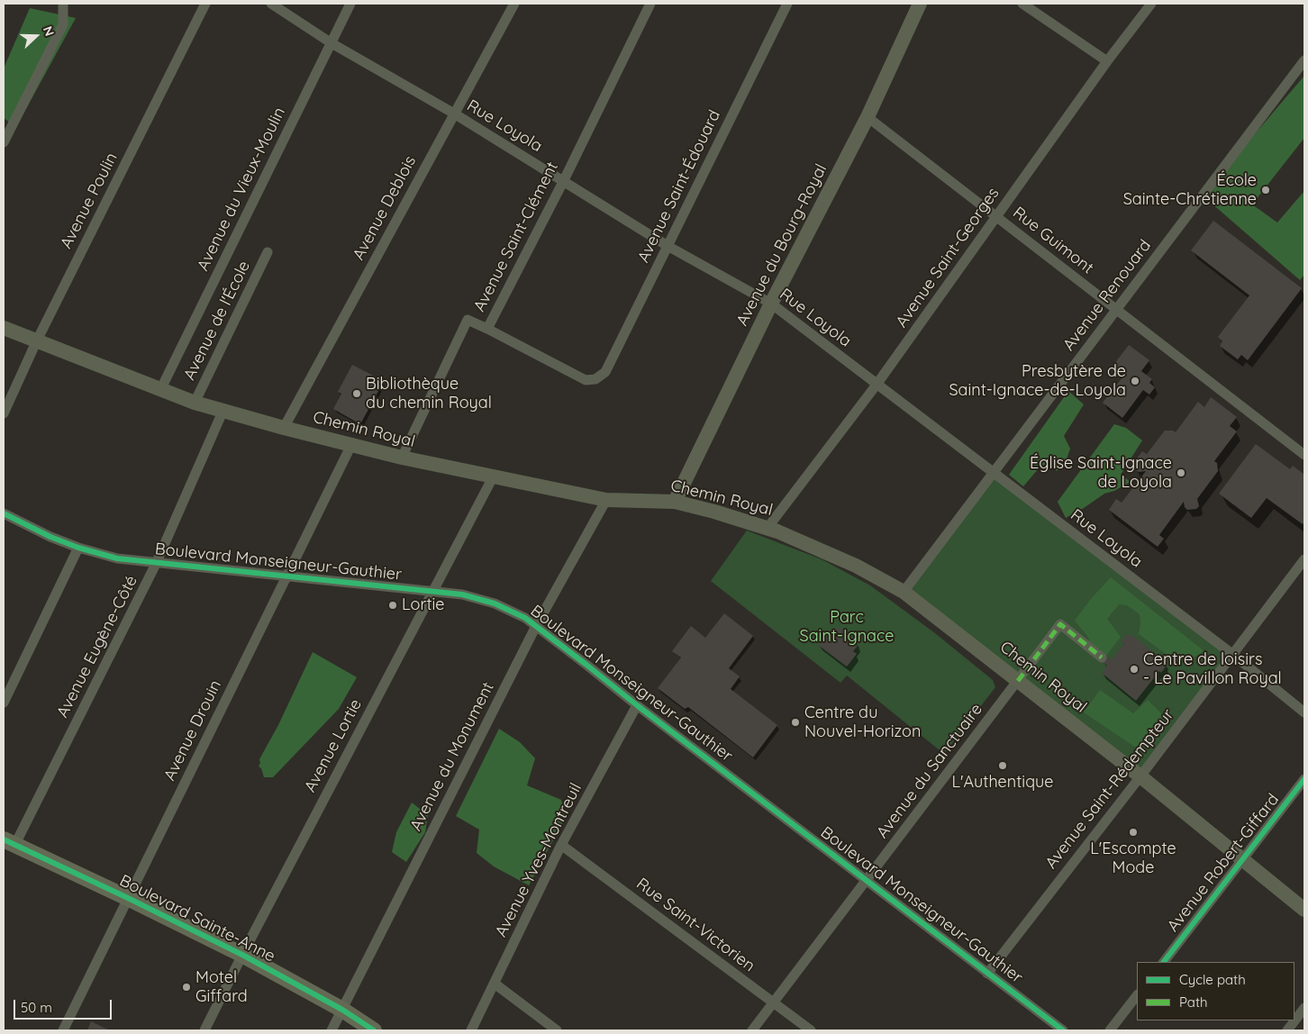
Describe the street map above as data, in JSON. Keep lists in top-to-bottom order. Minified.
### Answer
{"streets":{"main road":["Avenue du Bourg-Royal","Chemin Royal","Boulevard Sainte-Anne"],"street":["Rue Loyola","Avenue Saint-Édouard","Avenue du Vieux-Moulin","Avenue Poulin","Avenue Deblois","Avenue Saint-Clément","Rue Guimont","Avenue Saint-Georges","Avenue Renouard","Avenue de l'École","Boulevard Monseigneur-Gauthier","Avenue Eugène-Côté","Avenue Drouin","Avenue Lortie","Avenue du Monument","Avenue du Sanctuaire","Avenue Saint-Rédempteur","Avenue Yves-Montreuil","Avenue Robert-Giffard","Rue Saint-Victorien"]},"crossings":[["Rue Loyola","Avenue Saint-Édouard"],["Rue Loyola","Avenue du Vieux-Moulin"],["Rue Loyola","Avenue Deblois"],["Rue Loyola","Avenue Saint-Clément"],["Rue Loyola","Avenue du Bourg-Royal"],["Rue Loyola","Avenue Saint-Georges"],["Rue Loyola","Avenue Renouard"],["Rue Loyola","Avenue Saint-Rédempteur"],["Avenue Saint-Édouard","Avenue Saint-Clément"],["Avenue du Vieux-Moulin","Chemin Royal"],["Avenue Poulin","Chemin Royal"],["Avenue Deblois","Chemin Royal"],["Avenue Saint-Clément","Chemin Royal"],["Rue Guimont","Avenue du Bourg-Royal"],["Rue Guimont","Avenue Saint-Georges"],["Rue Guimont","Avenue Renouard"],["Avenue du Bourg-Royal","Chemin Royal"],["Avenue Saint-Georges","Chemin Royal"],["Avenue Renouard","Chemin Royal"],["Avenue de l'École","Chemin Royal"],["Chemin Royal","Avenue Eugène-Côté"],["Chemin Royal","Avenue Drouin"],["Chemin Royal","Avenue Lortie"],["Chemin Royal","Avenue du Monument"],["Chemin Royal","Avenue du Sanctuaire"],["Chemin Royal","Avenue Saint-Rédempteur"],["Chemin Royal","Avenue Robert-Giffard"],["Boulevard Monseigneur-Gauthier","Avenue Eugène-Côté"],["Boulevard Monseigneur-Gauthier","Avenue Drouin"],["Boulevard Monseigneur-Gauthier","Avenue Lortie"],["Boulevard Monseigneur-Gauthier","Avenue du Monument"],["Boulevard Monseigneur-Gauthier","Avenue du Sanctuaire"],["Boulevard Monseigneur-Gauthier","Avenue Saint-Rédempteur"],["Boulevard Monseigneur-Gauthier","Avenue Yves-Montreuil"],["Avenue Eugène-Côté","Boulevard Sainte-Anne"],["Avenue Drouin","Boulevard Sainte-Anne"],["Avenue Lortie","Boulevard Sainte-Anne"],["Avenue du Monument","Boulevard Sainte-Anne"],["Avenue du Sanctuaire","Rue Saint-Victorien"],["Avenue Yves-Montreuil","Rue Saint-Victorien"]],"parks":["Parc Saint-Ignace"],"places":["École Sainte-Chrétienne","Presbytère de Saint-Ignace-de-Loyola","Bibliothèque du chemin Royal","Église Saint-Ignace de Loyola","Lortie","Centre de loisirs - Le Pavillon Royal","Centre du Nouvel-Horizon","L'Authentique","L'Escompte Mode","Motel Giffard"],"legend":["Cycle path","Path"],"scale_bar":"50 m","north":"right"}
